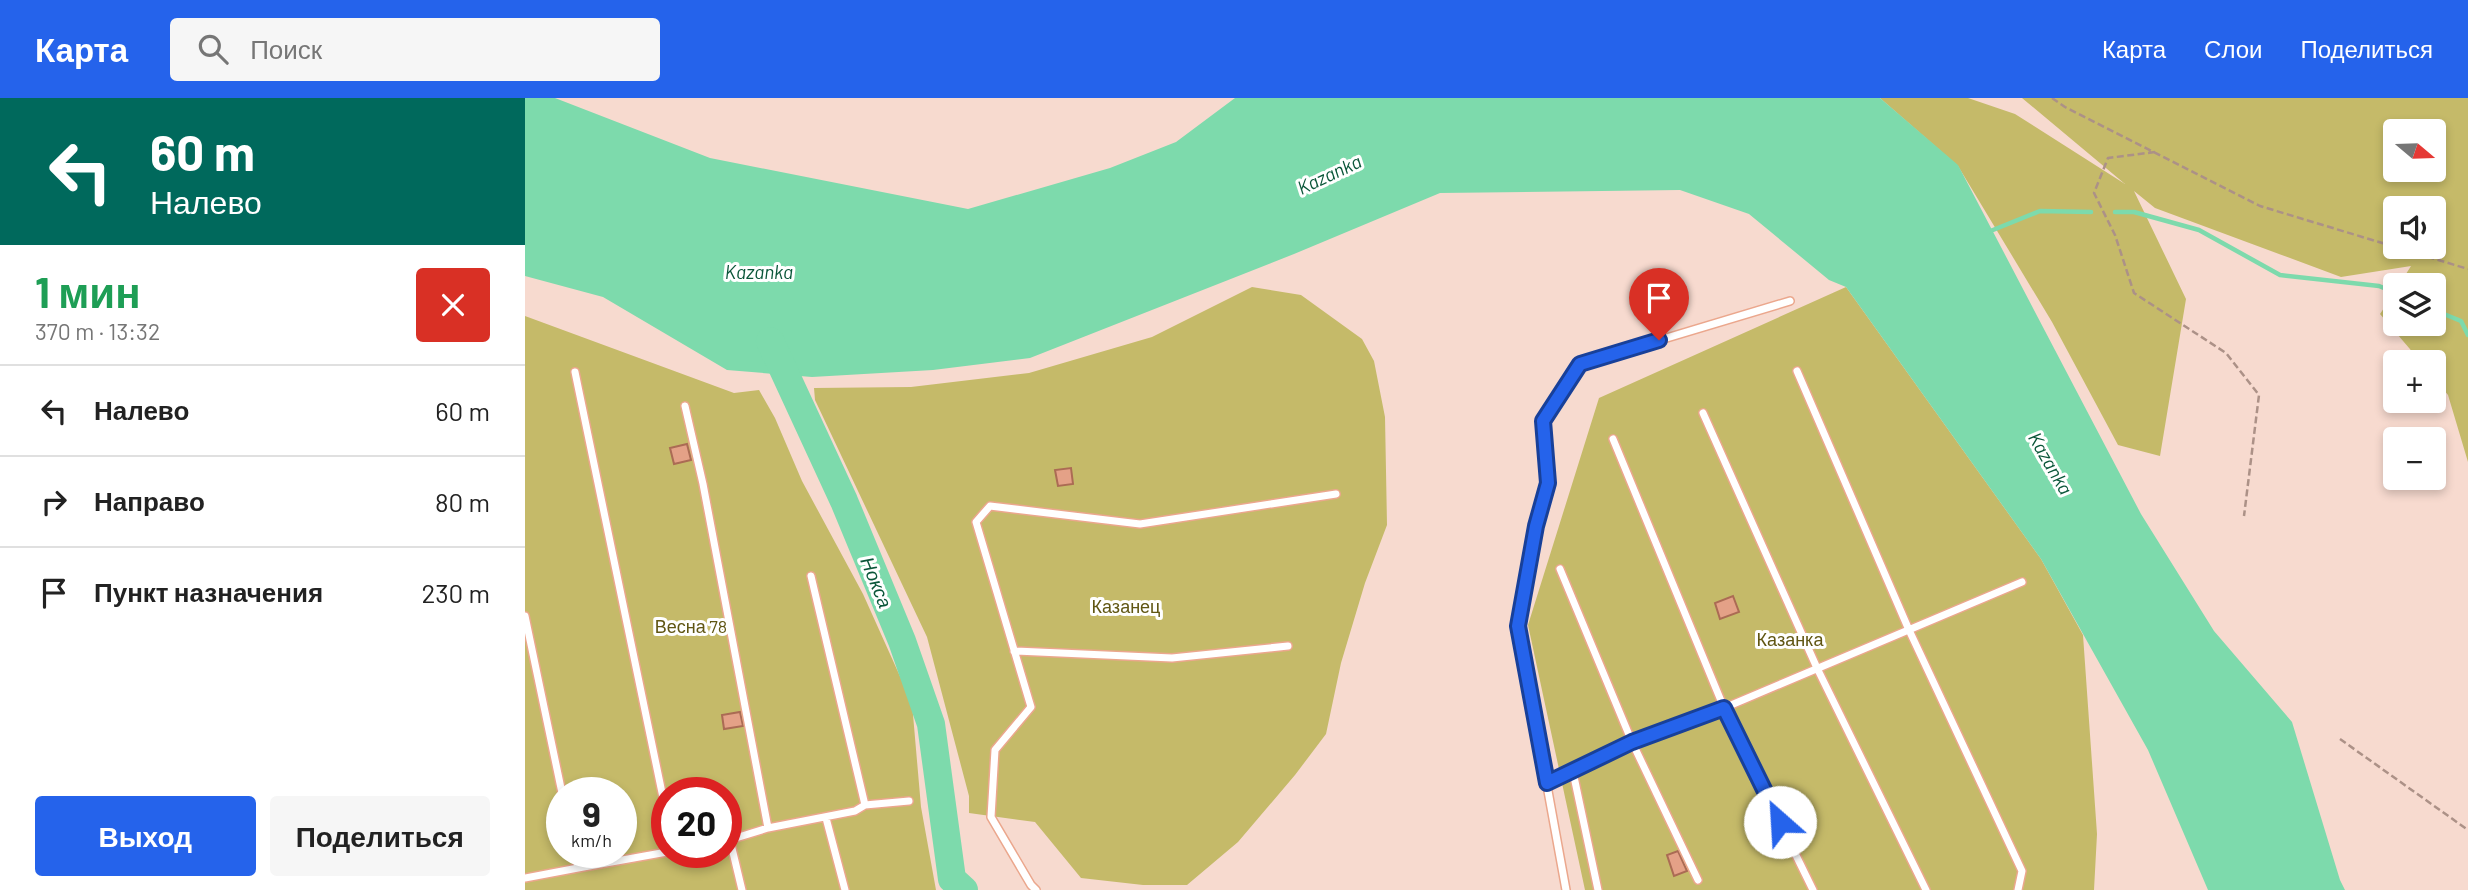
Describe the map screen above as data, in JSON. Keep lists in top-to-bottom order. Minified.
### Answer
{"water":["Kazanka","Нокса"],"parks":["Казанец","Весна 78","Казанка"],"north":"right","page":{"header":"Карта","search":"Поиск","nav":["Карта","Слои","Поделиться"],"turn":["60 m","Налево"],"map_buttons":["+","−"],"heading":["1 мин","370 m · 13:32"],"list":[{"name":"Налево","value":"60 m"},{"name":"Направо","value":"80 m"},{"name":"Пункт назначения","value":"230 m"}],"speed":"9 km/h","limit":"20","buttons":["Выход","Поделиться"]}}
